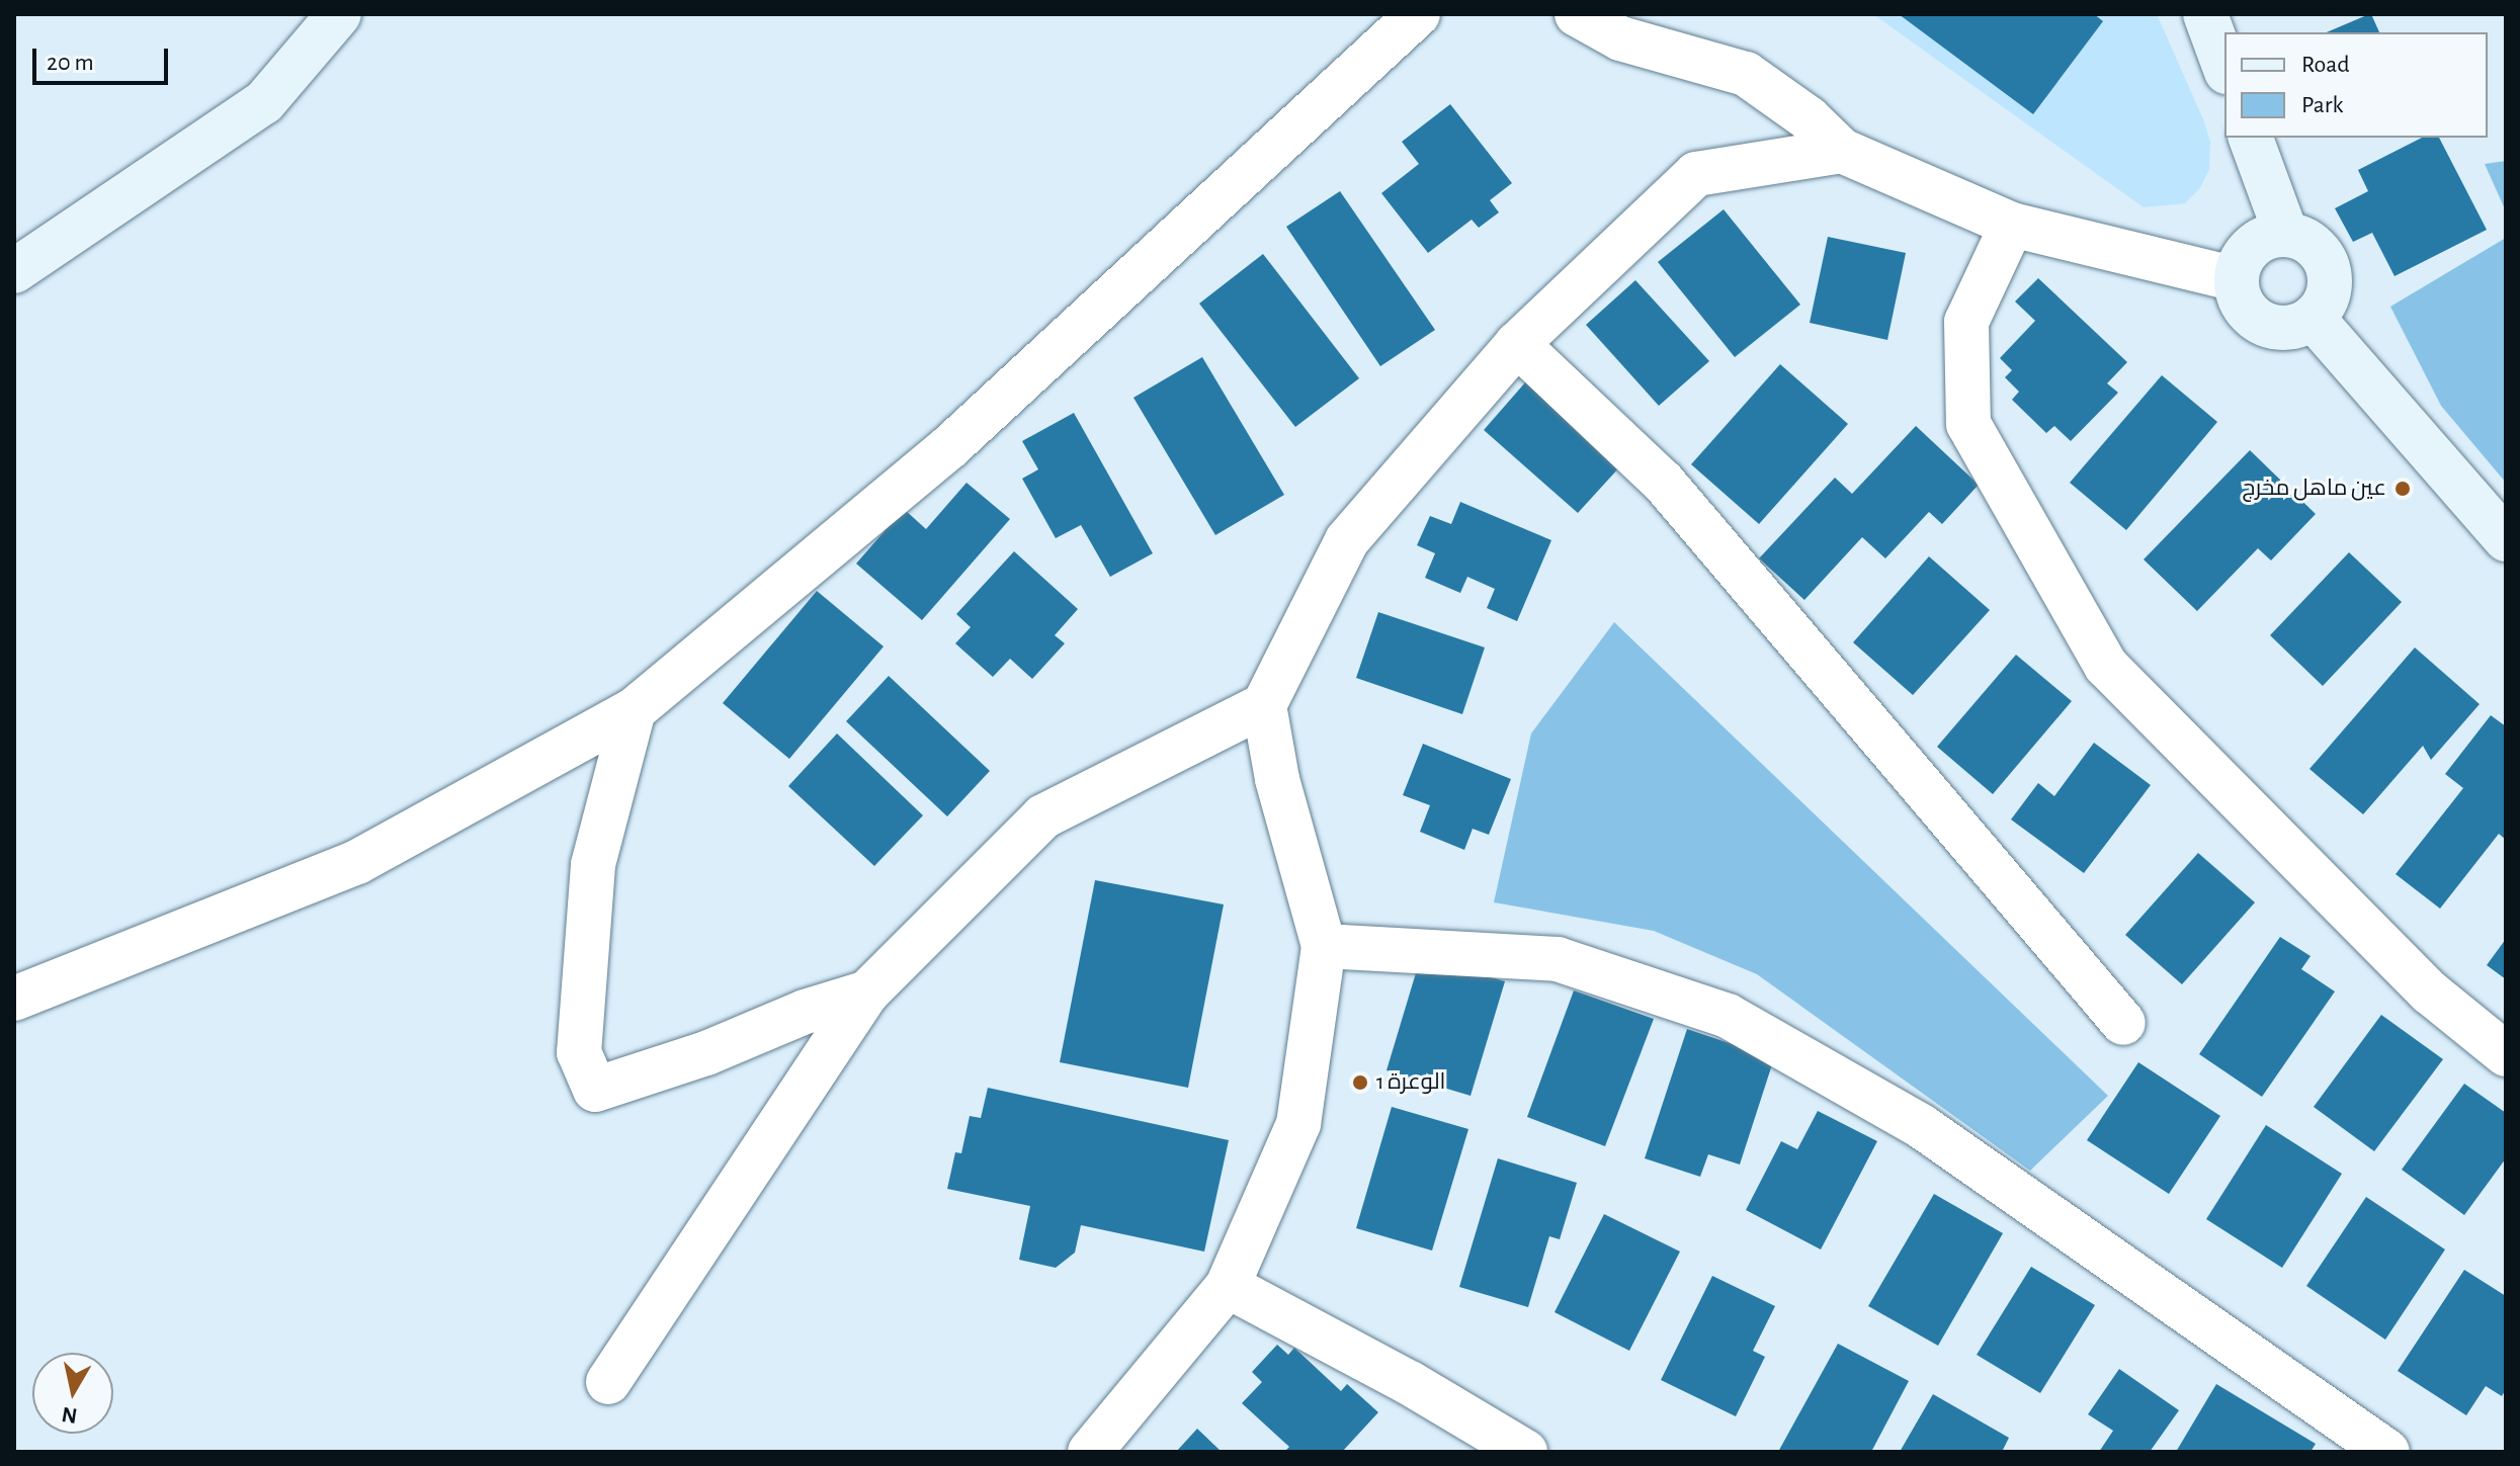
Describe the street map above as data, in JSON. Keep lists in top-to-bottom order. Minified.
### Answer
{"places":["عين ماهل مخرج","الوعرة 1"],"legend":["Road","Park"],"scale_bar":"20 m","north":"bottom"}
